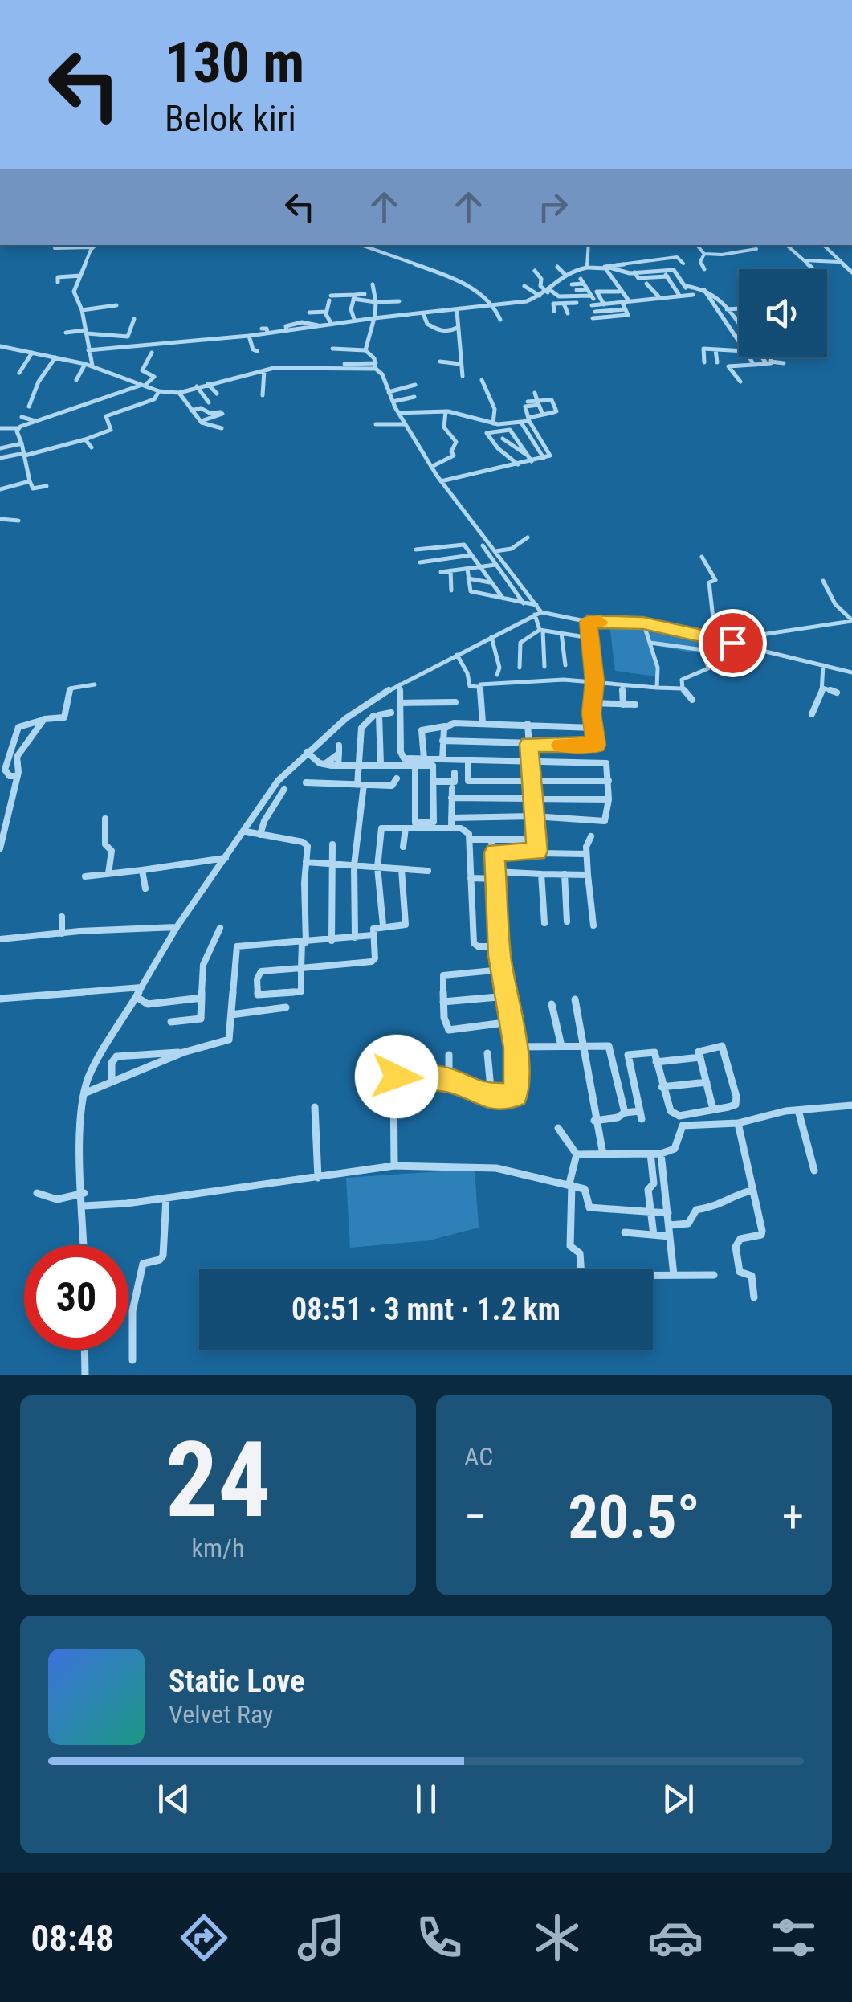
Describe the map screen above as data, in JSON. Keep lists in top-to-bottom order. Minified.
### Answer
{"page":{"turn":["130 m","Belok kiri"],"limit":"30","trip":"08:51 · 3 mnt · 1.2 km","tile":[["24","km/h"],"AC"],"heat":["−","20.5°","+"],"song":["Static Love","Velvet Ray"],"tabs":"08:48"}}
